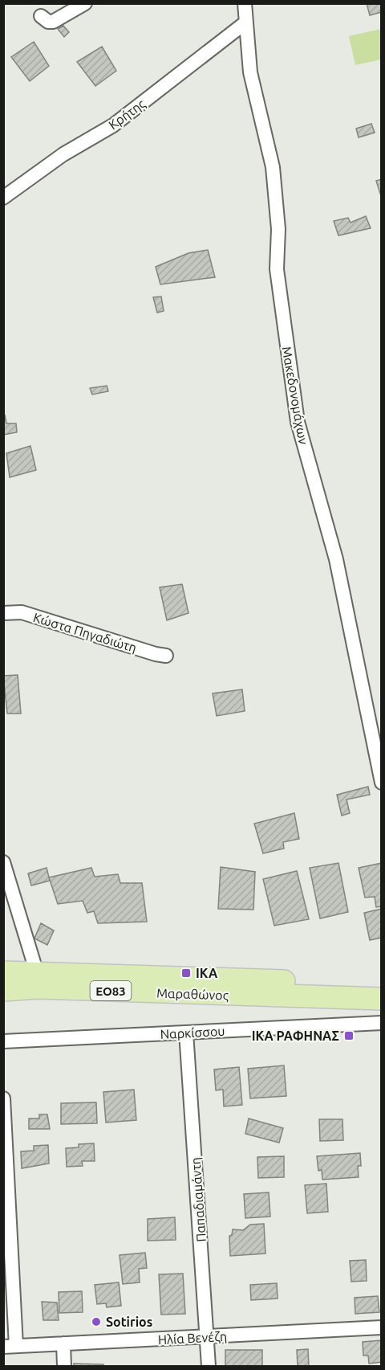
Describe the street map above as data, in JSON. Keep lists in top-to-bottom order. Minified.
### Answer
{"streets":{"main road":["ΕΟ83","Μαραθώνος"],"street":["Κρήτης","Μακεδονομάχων","Κώστα Πηγαδιώτη","Ναρκίσσου","Παπαδιαμάντη","Ηλία Βενέζη"]},"crossings":[["Κρήτης","Μακεδονομάχων"],["Ναρκίσσου","Παπαδιαμάντη"],["Παπαδιαμάντη","Ηλία Βενέζη"]],"places":{"transit":["ΙΚΑ","ΙΚΑ ΡΑΦΗΝΑΣ"],"other":["Sotirios"]}}
